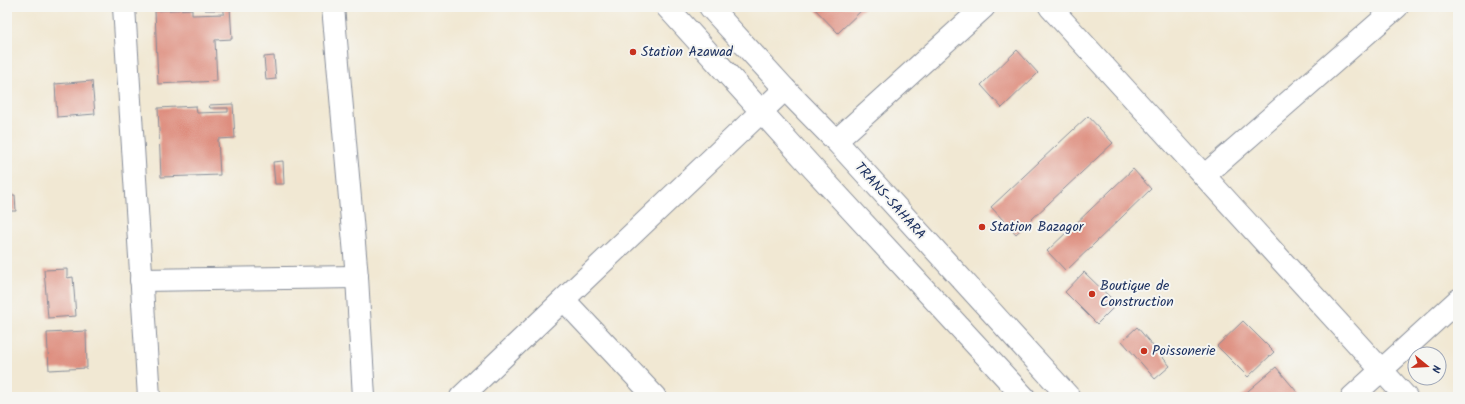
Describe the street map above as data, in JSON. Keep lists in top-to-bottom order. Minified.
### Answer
{"streets":{"street":["TRANS-SAHARA"]},"places":["Station Azawad","Station Bazagor","Boutique de Construction","Poissonerie"],"north":"right"}
